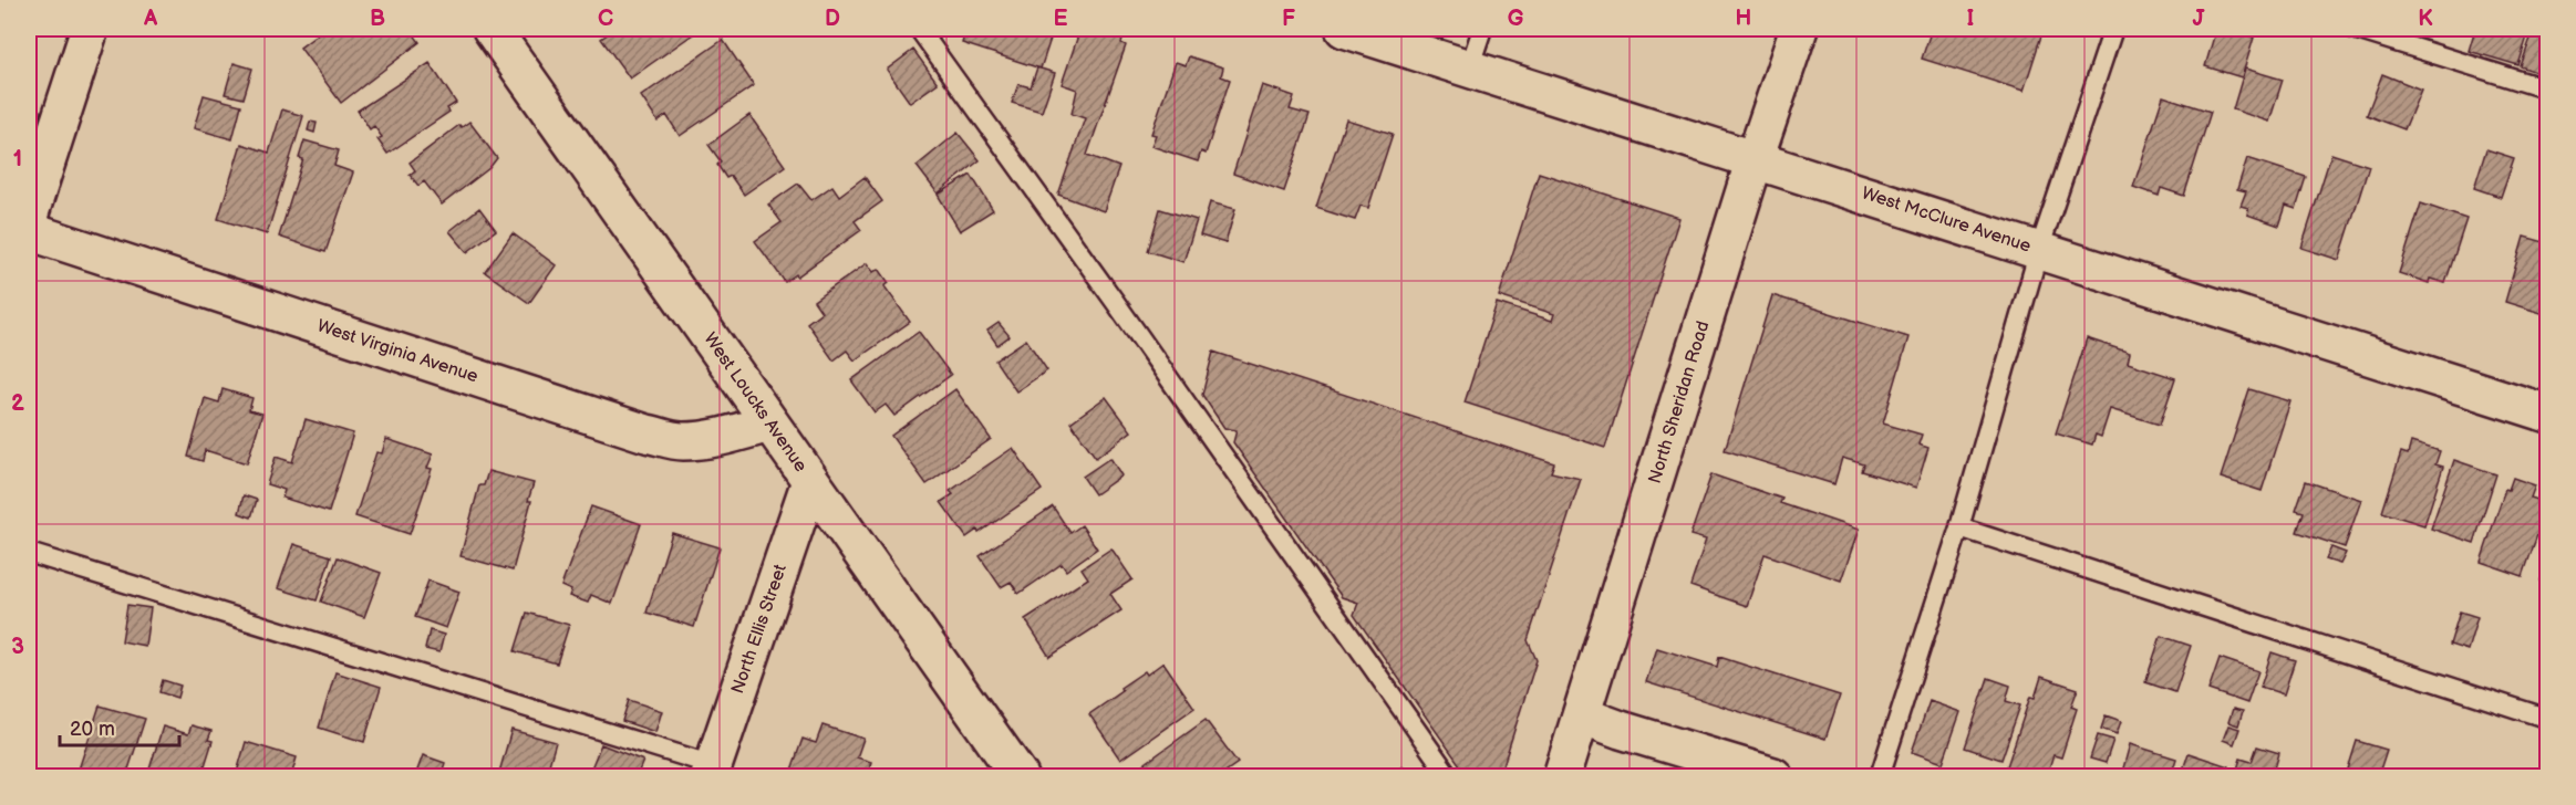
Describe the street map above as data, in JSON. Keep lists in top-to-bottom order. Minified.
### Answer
{"streets":{"street":["West McClure Avenue","West Virginia Avenue","West Loucks Avenue","North Sheridan Road","North Ellis Street"]},"crossings":[["West McClure Avenue","North Sheridan Road"],["West Virginia Avenue","West Loucks Avenue"],["West Loucks Avenue","North Ellis Street"]],"scale_bar":"20 m","grid":{"columns":["A","B","C","D","E","F","G","H","I","J","K"],"rows":["1","2","3"]}}
